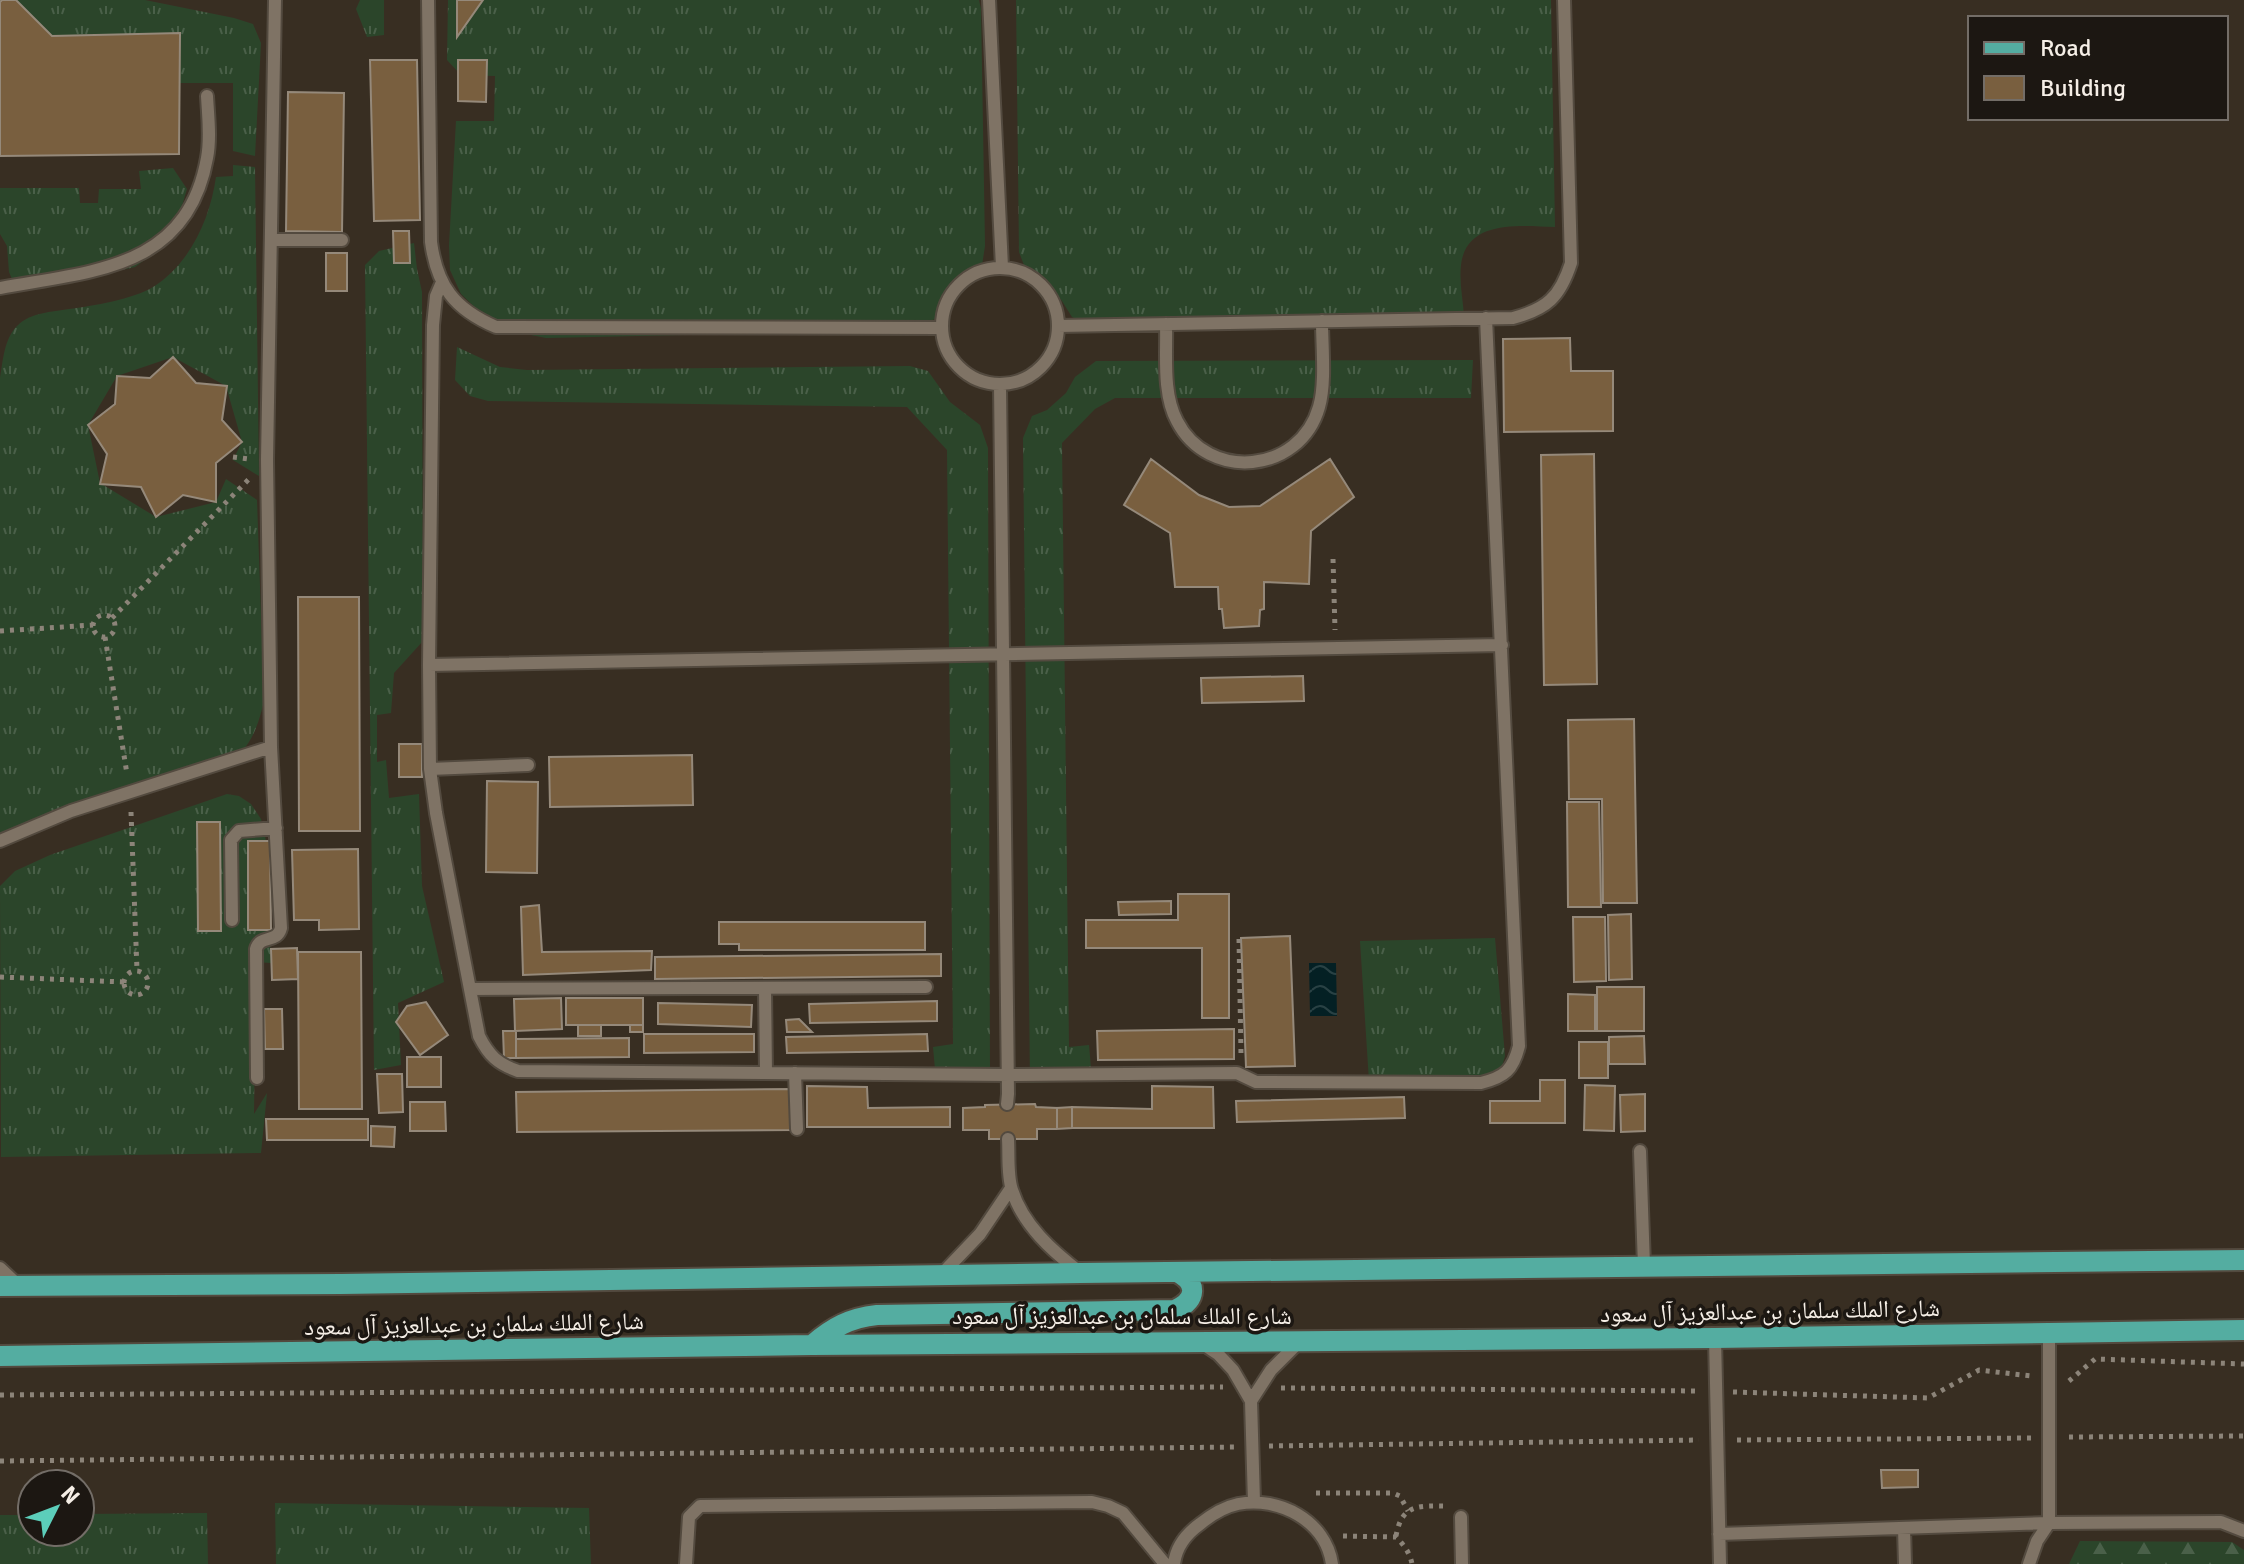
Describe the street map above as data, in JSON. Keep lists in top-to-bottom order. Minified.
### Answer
{"streets":{"main road":["شارع الملك سلمان بن عبدالعزيز آل سعود"]},"legend":["Road","Building"],"north":"top right"}
